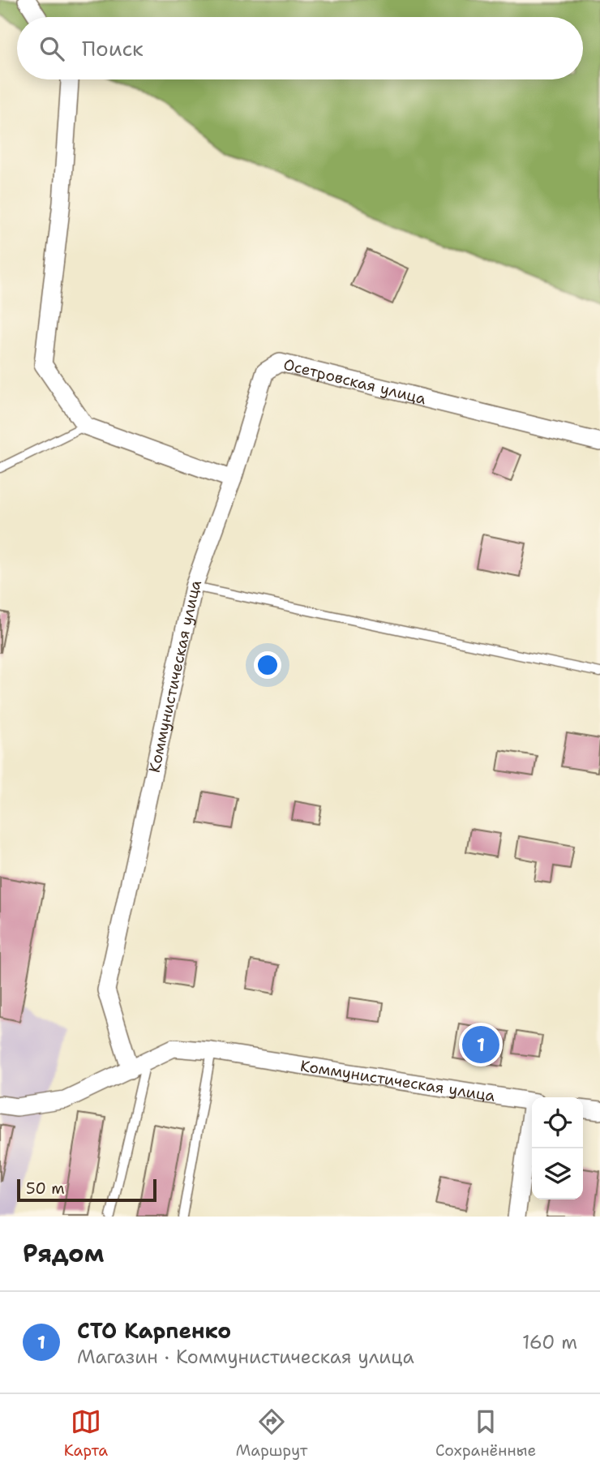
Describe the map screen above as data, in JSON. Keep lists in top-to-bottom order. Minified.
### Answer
{"streets":{"street":["Осетровская улица","Коммунистическая улица"]},"crossings":[["Осетровская улица","Коммунистическая улица"]],"scale_bar":"50 m","page":{"search":"Поиск","pins":"1","scale":"50 m","heading":"Рядом","list":[{"mark":"1","name":"СТО Карпенко","note":"Магазин · Коммунистическая улица","value":"160 m"}],"nav":["Карта","Маршрут","Сохранённые"]}}
